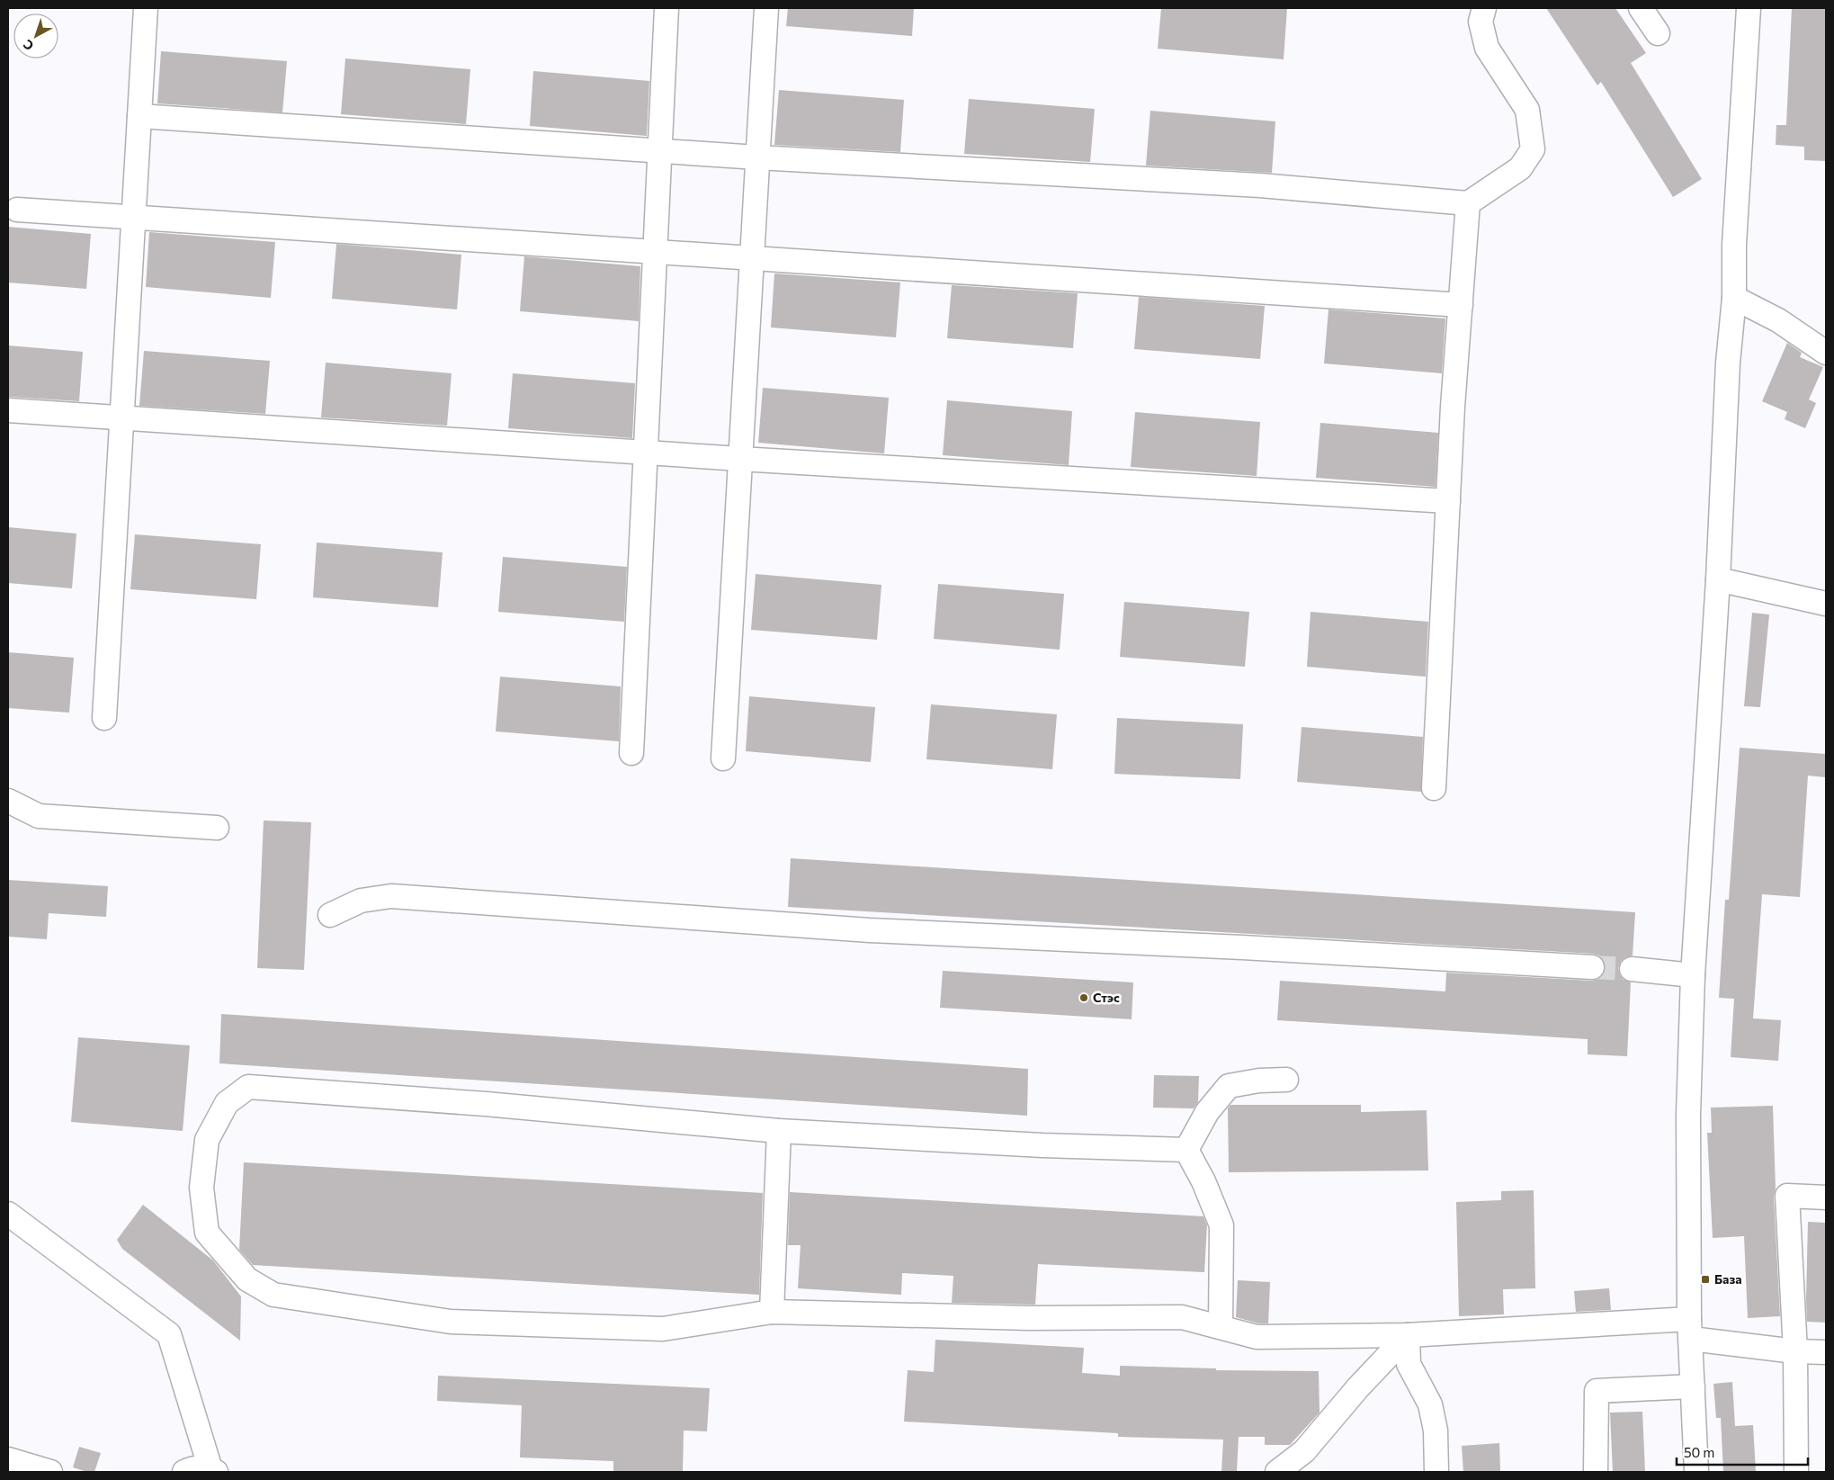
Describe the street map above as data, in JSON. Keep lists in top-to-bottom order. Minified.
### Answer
{"places":{"other":["Стэс"],"transit":["База"]},"scale_bar":"50 m","north":"bottom left"}
